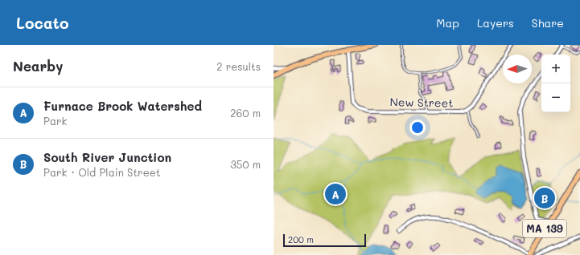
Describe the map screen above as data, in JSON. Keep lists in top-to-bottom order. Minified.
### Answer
{"streets":{"main road":["MA 139"],"street":["New Street"]},"scale_bar":"200 m","north":"left","page":{"header":"Locato","nav":["Map","Layers","Share"],"heading":["Nearby","2 results"],"map_buttons":["+","−"],"list":[{"mark":"A","name":"Furnace Brook Watershed","note":"Park","value":"260 m"},{"mark":"B","name":"South River Junction","note":"Park · Old Plain Street","value":"350 m"}],"pins":["A","B"],"scale":"200 m"}}
